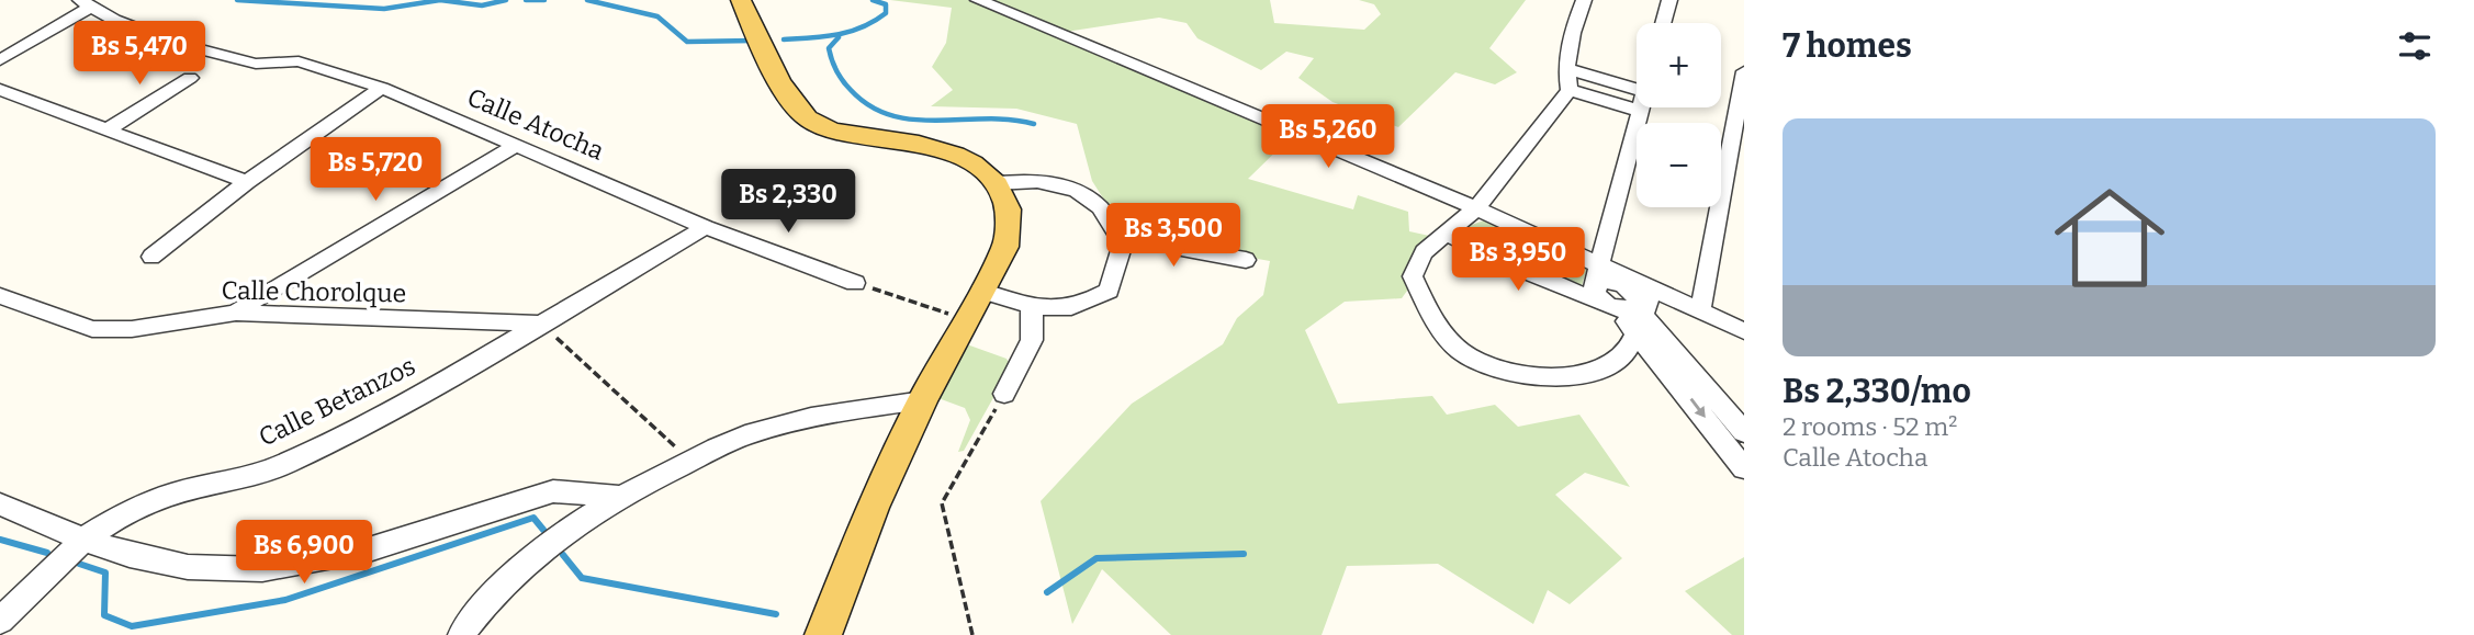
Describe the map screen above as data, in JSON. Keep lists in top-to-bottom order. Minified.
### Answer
{"streets":{"street":["Calle Atocha","Calle Chorolque","Calle Betanzos"]},"crossings":[["Calle Atocha","Calle Betanzos"],["Calle Chorolque","Calle Betanzos"]],"page":{"heading":"7 homes","price":["Bs 5,470","Bs 5,260","Bs 5,720","Bs 2,330","Bs 3,500","Bs 3,950","Bs 6,900"],"map_buttons":["+","−"],"list":[{"name":"Bs 2,330/mo","note":"2 rooms · 52 m² · Calle Atocha"}]}}
